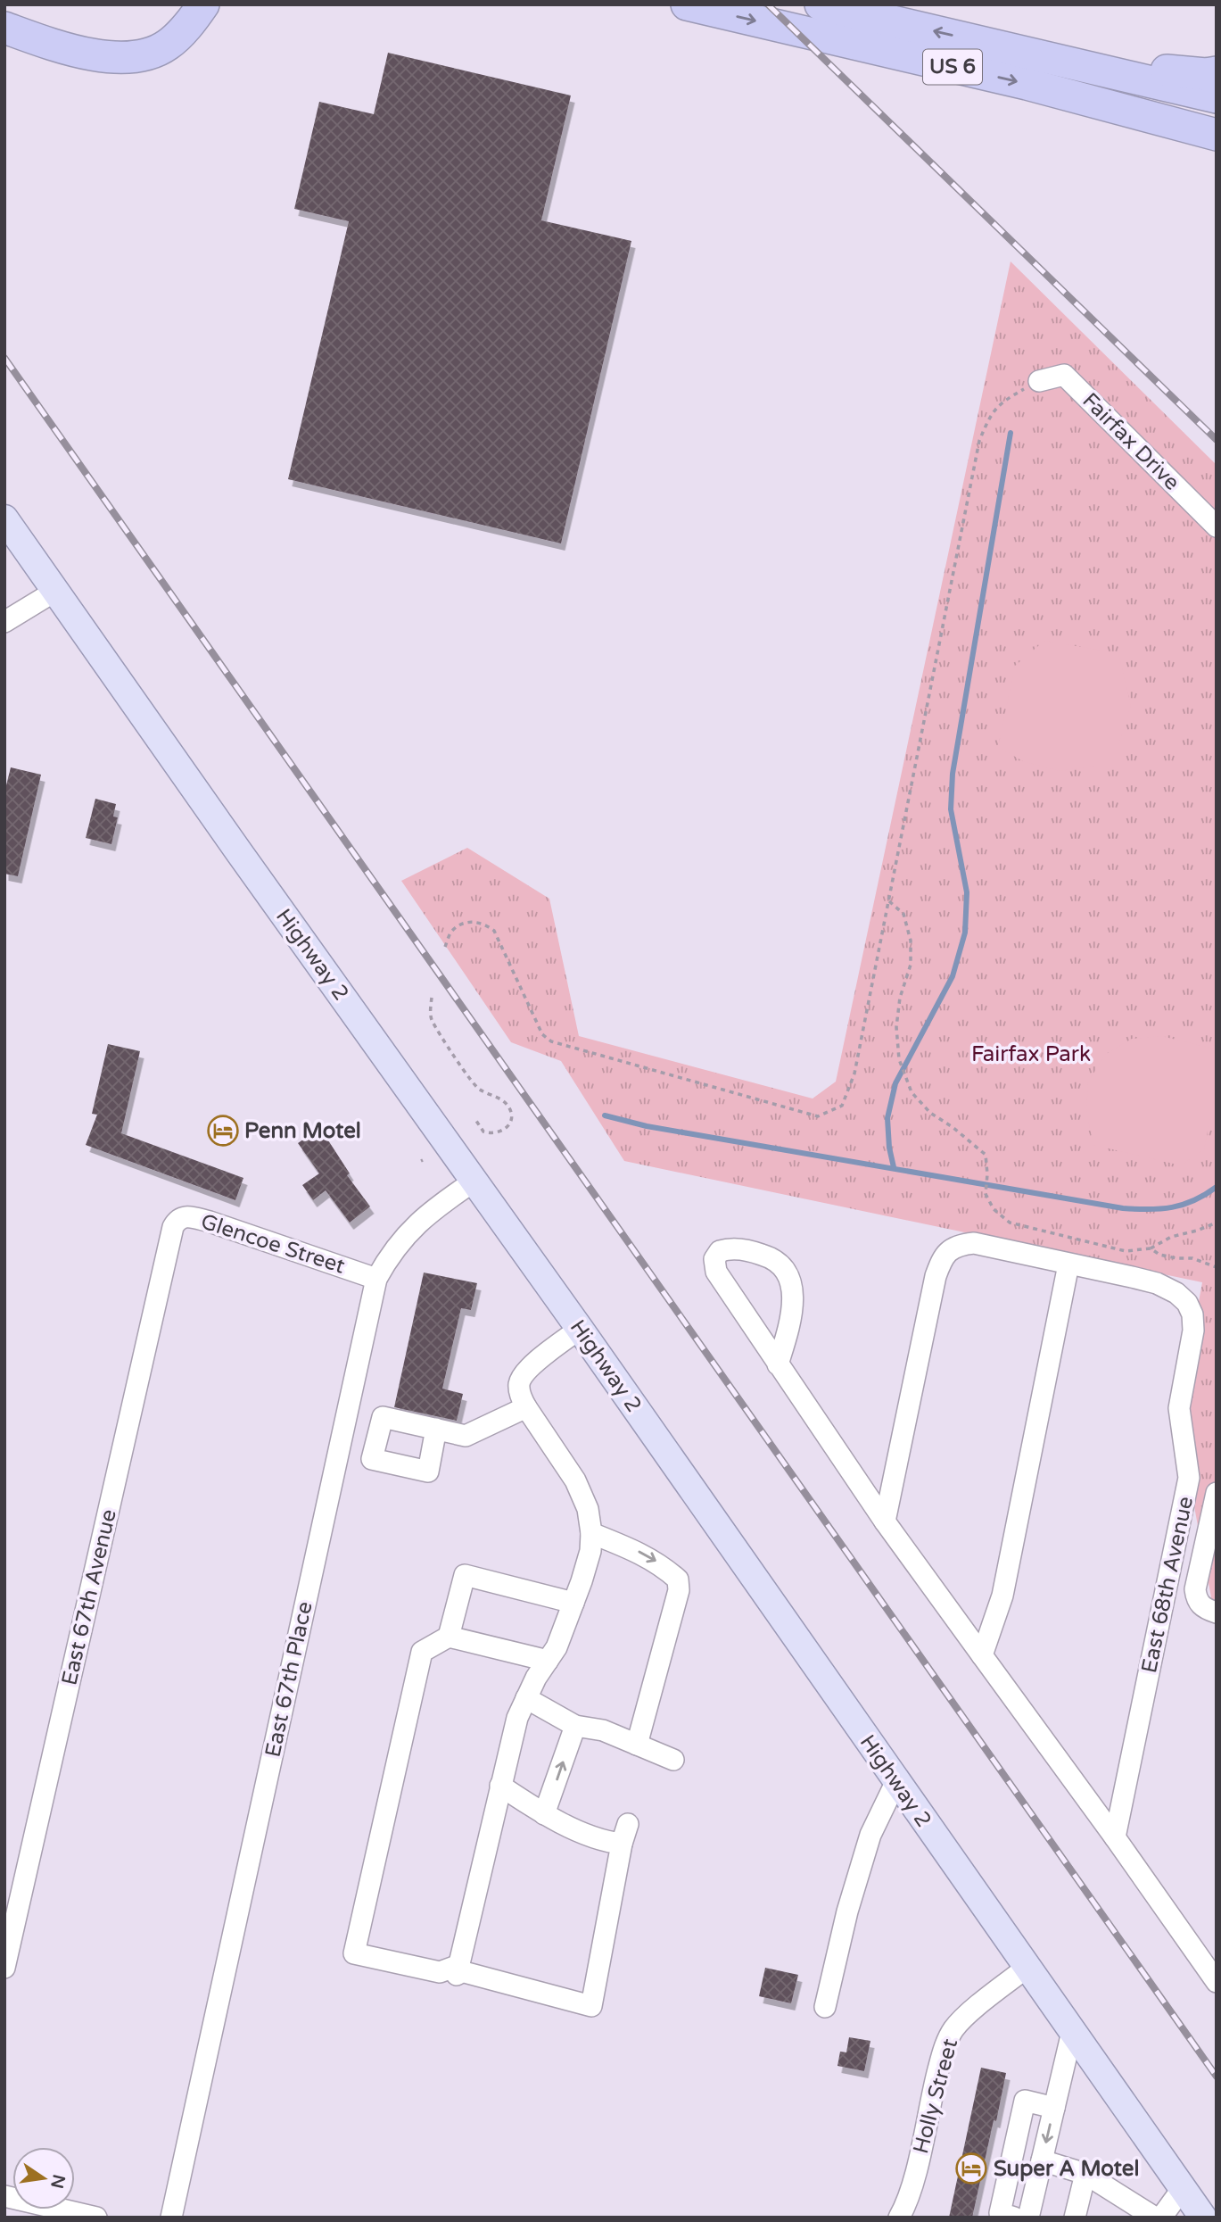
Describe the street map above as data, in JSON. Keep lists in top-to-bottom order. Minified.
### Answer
{"streets":{"highway":["US 6"],"main road":["Highway 2"],"street":["Fairfax Drive","Glencoe Street","East 68th Avenue","East 67th Avenue","East 67th Place","Holly Street"]},"crossings":[["Highway 2","East 67th Place"],["Highway 2","Holly Street"],["Glencoe Street","East 67th Avenue"],["Glencoe Street","East 67th Place"]],"parks":["Fairfax Park"],"places":{"hotel":["Penn Motel","Super A Motel"]},"north":"right"}
